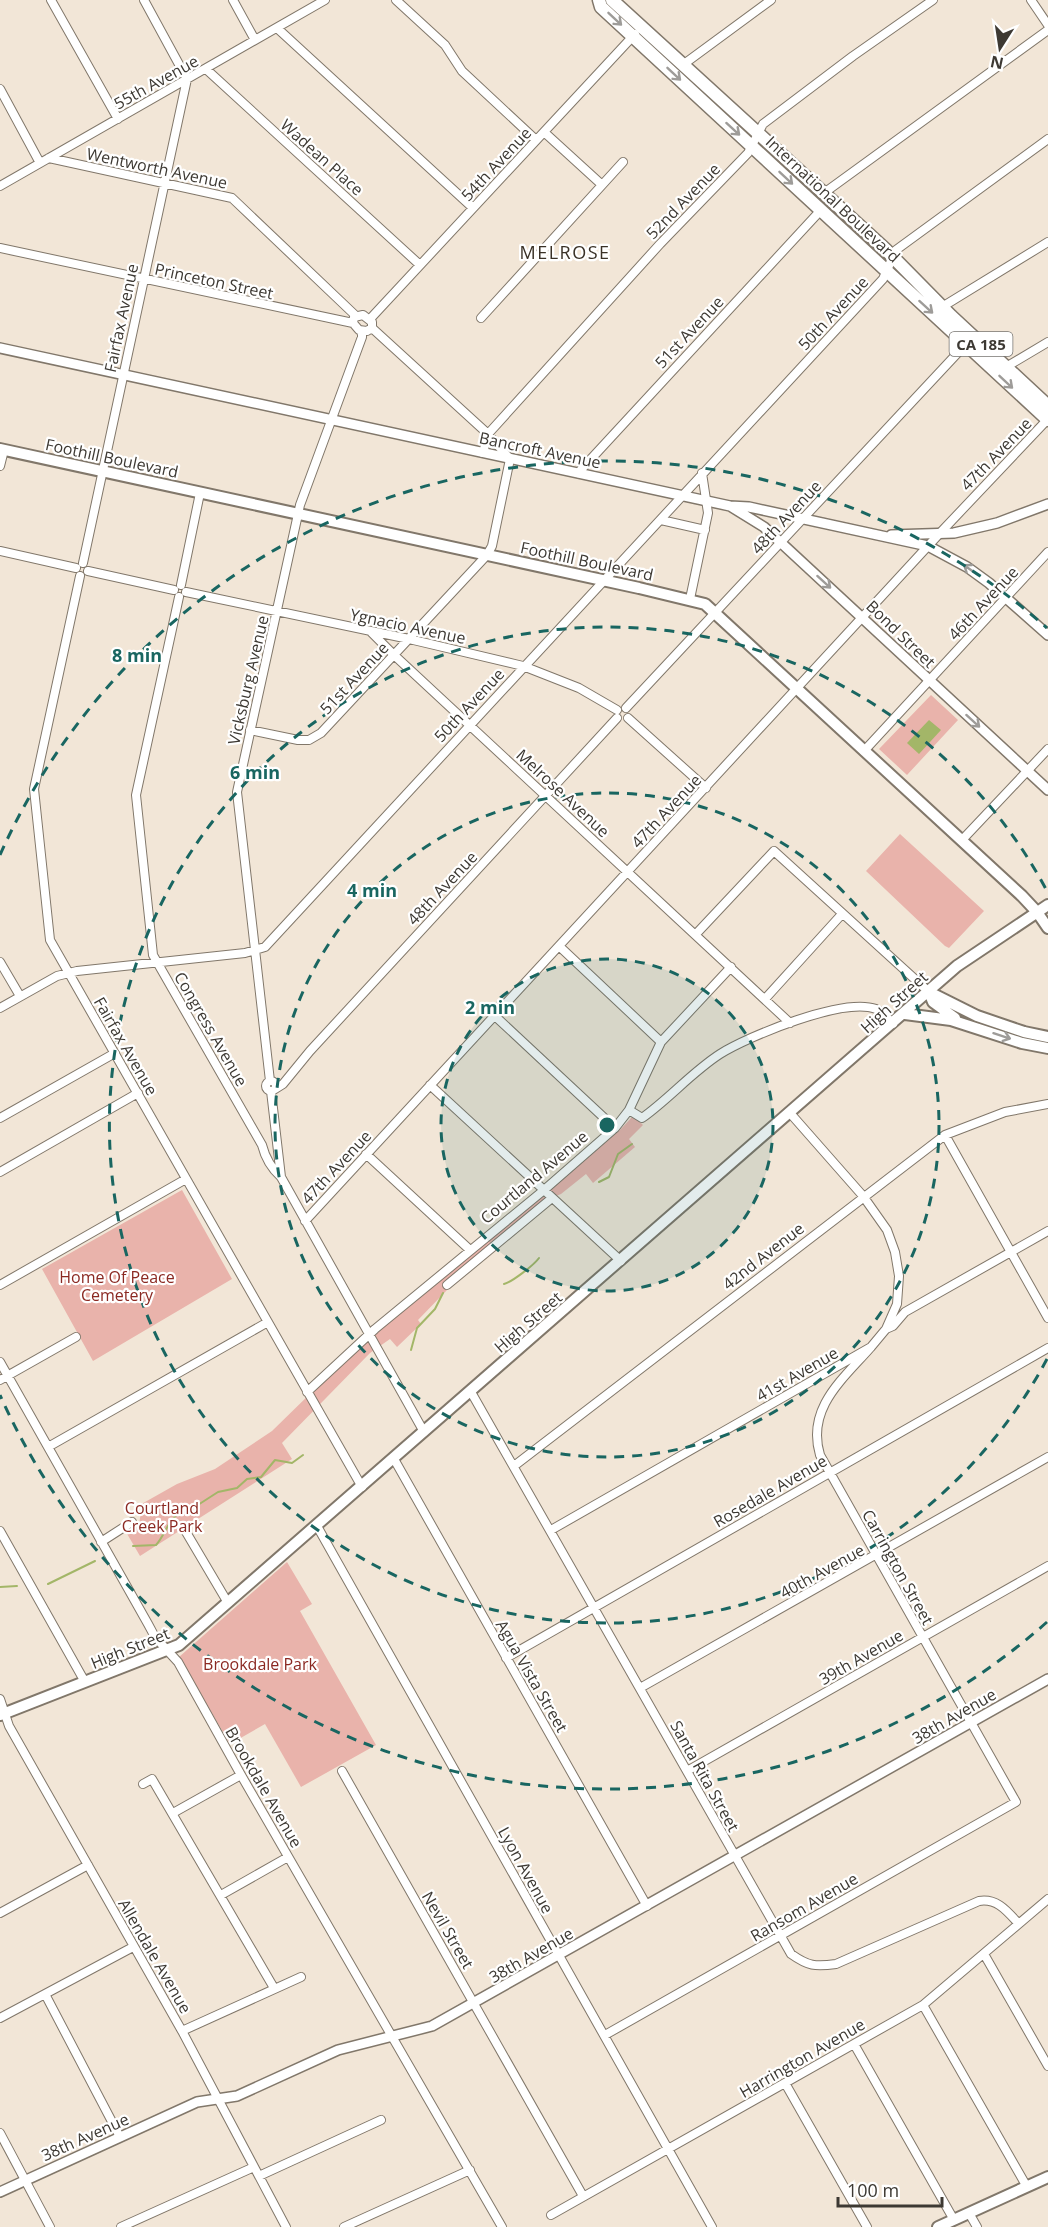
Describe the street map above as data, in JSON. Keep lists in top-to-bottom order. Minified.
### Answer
{"streets":{"main road":["International Boulevard","CA 185","Foothill Boulevard","High Street"],"street":["55th Avenue","Wadean Place","54th Avenue","Wentworth Avenue","52nd Avenue","Princeton Street","50th Avenue","Fairfax Avenue","51st Avenue","Bancroft Avenue","47th Avenue","48th Avenue","46th Avenue","Ygnacio Avenue","Bond Street","Vicksburg Avenue","Melrose Avenue","Congress Avenue","Courtland Avenue","42nd Avenue","41st Avenue","Rosedale Avenue","Carrington Street","40th Avenue","39th Avenue","Agua Vista Street","38th Avenue","Santa Rita Street","Brookdale Avenue","Lyon Avenue","Ransom Avenue","Nevil Street","Allendale Avenue","Harrington Avenue"]},"crossings":[["55th Avenue","Wadean Place"],["55th Avenue","Wentworth Avenue"],["55th Avenue","Fairfax Avenue"],["Wadean Place","54th Avenue"],["54th Avenue","International Boulevard"],["54th Avenue","Princeton Street"],["Wentworth Avenue","Princeton Street"],["Wentworth Avenue","Fairfax Avenue"],["Wentworth Avenue","Vicksburg Avenue"],["International Boulevard","52nd Avenue"],["International Boulevard","50th Avenue"],["International Boulevard","51st Avenue"],["International Boulevard","47th Avenue"],["International Boulevard","48th Avenue"],["52nd Avenue","Bancroft Avenue"],["Princeton Street","Fairfax Avenue"],["50th Avenue","Bancroft Avenue"],["50th Avenue","Foothill Boulevard"],["50th Avenue","Ygnacio Avenue"],["50th Avenue","Vicksburg Avenue"],["50th Avenue","Melrose Avenue"],["Fairfax Avenue","Bancroft Avenue"],["Fairfax Avenue","Foothill Boulevard"],["Fairfax Avenue","Ygnacio Avenue"],["Fairfax Avenue","High Street"],["Fairfax Avenue","Courtland Avenue"],["51st Avenue","Bancroft Avenue"],["51st Avenue","Foothill Boulevard"],["51st Avenue","Ygnacio Avenue"],["51st Avenue","Vicksburg Avenue"],["51st Avenue","Melrose Avenue"],["Bancroft Avenue","47th Avenue"],["Bancroft Avenue","48th Avenue"],["Bancroft Avenue","46th Avenue"],["Bancroft Avenue","Bond Street"],["Bancroft Avenue","Vicksburg Avenue"],["47th Avenue","Foothill Boulevard"],["47th Avenue","Bond Street"],["47th Avenue","Melrose Avenue"],["47th Avenue","Congress Avenue"],["Foothill Boulevard","48th Avenue"],["Foothill Boulevard","46th Avenue"],["Foothill Boulevard","Vicksburg Avenue"],["Foothill Boulevard","High Street"],["Foothill Boulevard","Congress Avenue"],["48th Avenue","Ygnacio Avenue"],["48th Avenue","Bond Street"],["48th Avenue","Vicksburg Avenue"],["48th Avenue","Melrose Avenue"],["46th Avenue","Bond Street"],["Ygnacio Avenue","Vicksburg Avenue"],["Ygnacio Avenue","Melrose Avenue"],["Ygnacio Avenue","Congress Avenue"],["Vicksburg Avenue","Congress Avenue"],["Melrose Avenue","Courtland Avenue"],["High Street","Congress Avenue"],["High Street","Agua Vista Street"],["High Street","Santa Rita Street"],["High Street","Brookdale Avenue"],["High Street","Lyon Avenue"],["High Street","Allendale Avenue"],["Congress Avenue","Courtland Avenue"],["42nd Avenue","Santa Rita Street"],["41st Avenue","Carrington Street"],["41st Avenue","Santa Rita Street"],["Rosedale Avenue","Carrington Street"],["Rosedale Avenue","Agua Vista Street"],["Rosedale Avenue","Santa Rita Street"],["Carrington Street","40th Avenue"],["Carrington Street","39th Avenue"],["Carrington Street","38th Avenue"],["Carrington Street","Ransom Avenue"],["40th Avenue","Santa Rita Street"],["39th Avenue","Santa Rita Street"],["Agua Vista Street","38th Avenue"],["38th Avenue","Santa Rita Street"],["38th Avenue","Brookdale Avenue"],["38th Avenue","Lyon Avenue"],["38th Avenue","Nevil Street"],["38th Avenue","Allendale Avenue"],["Santa Rita Street","Ransom Avenue"],["Santa Rita Street","Harrington Avenue"],["Lyon Avenue","Ransom Avenue"],["Lyon Avenue","Harrington Avenue"],["Nevil Street","Harrington Avenue"]],"one_way":["Bond Street"],"districts":["MELROSE"],"parks":["Home Of Peace Cemetery","Courtland Creek Park","Brookdale Park"],"scale_bar":"100 m","north":"bottom","rings":["8 min","6 min","4 min","2 min"]}
